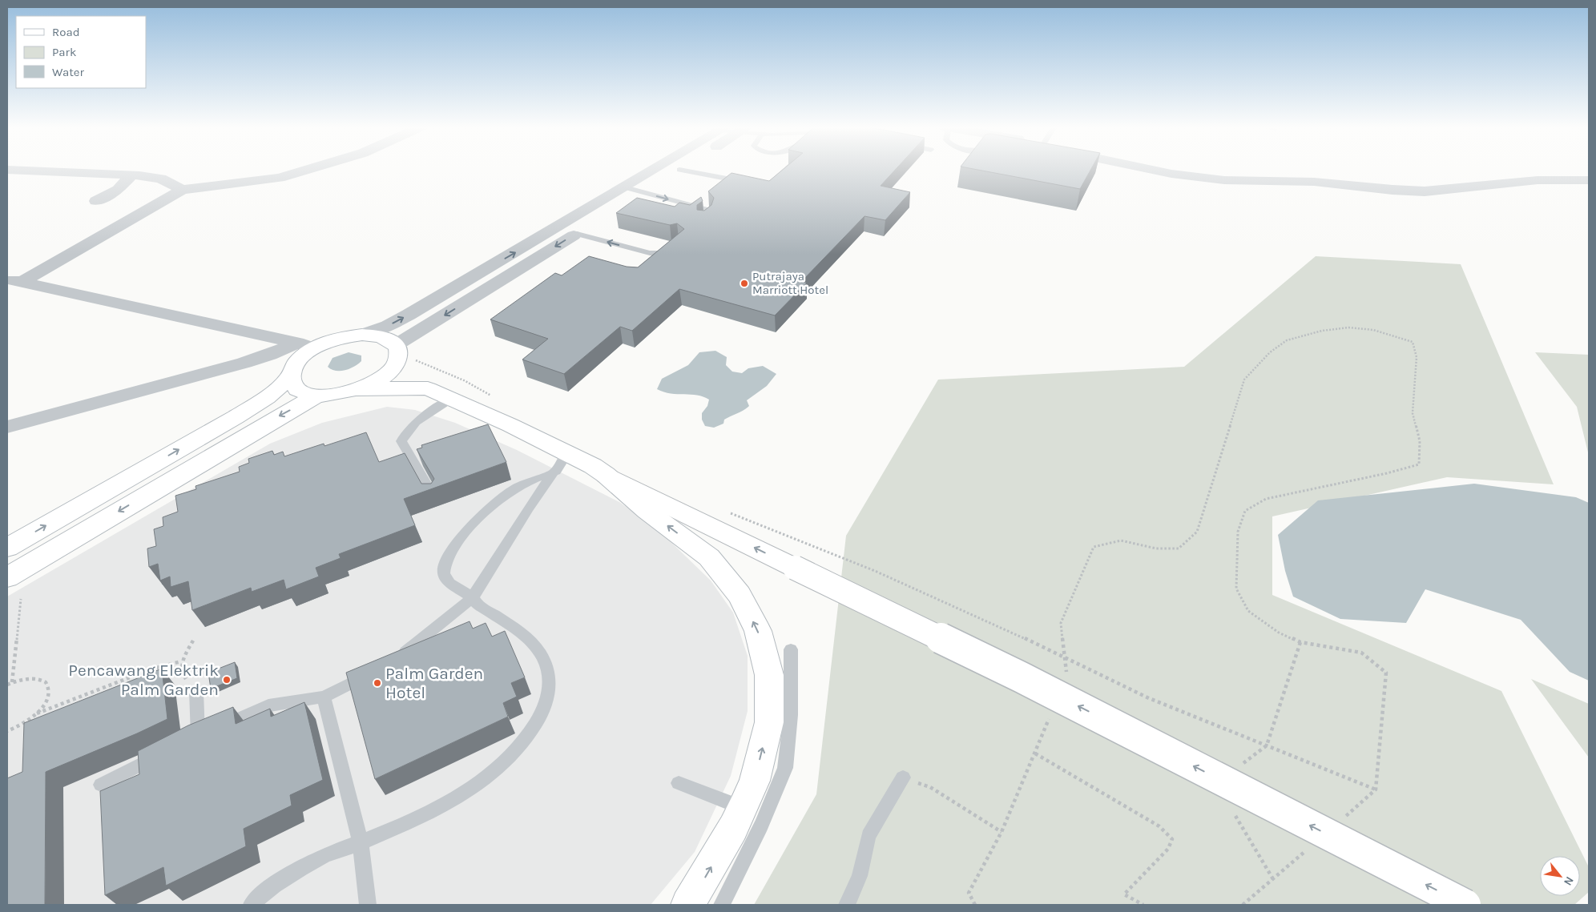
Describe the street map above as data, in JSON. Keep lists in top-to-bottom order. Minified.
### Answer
{"places":["Putrajaya Marriott Hotel","Pencawang Elektrik Palm Garden","Palm Garden Hotel"],"legend":["Road","Park","Water"],"north":"bottom right"}
